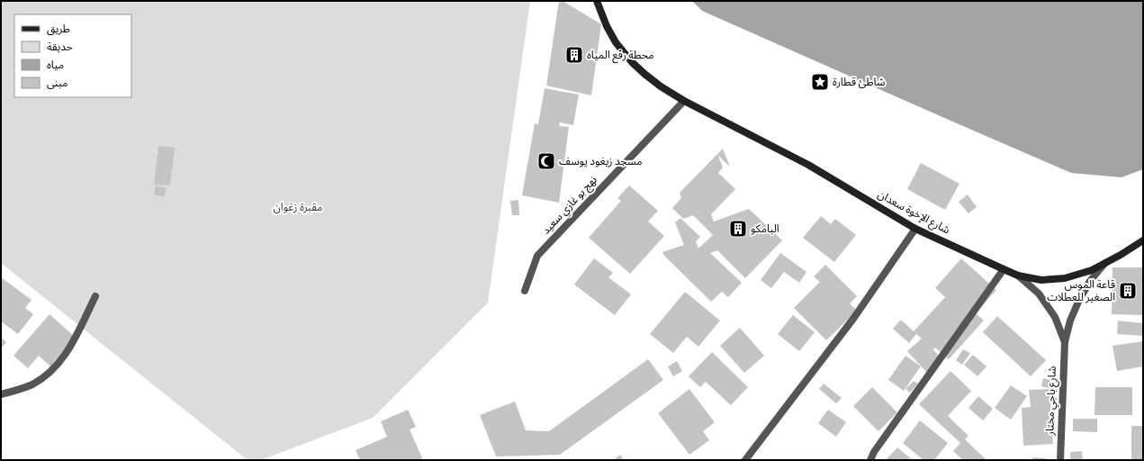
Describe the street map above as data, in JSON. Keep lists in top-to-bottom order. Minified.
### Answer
{"streets":{"street":["نهج بو غازي سعيد","شارع الإخوة سعدان","شارع باجي مختار"]},"crossings":[["نهج بو غازي سعيد","شارع الإخوة سعدان"],["شارع الإخوة سعدان","شارع باجي مختار"]],"parks":["مقبرة زغوان"],"places":{"building":["محطة رفع المياه","البامكو","قاعة الموس الصغير للعطلات"],"place":["شاطئ قطارة"],"mosque":["مسجد زيغود يوسف"]},"legend":["طريق","حديقة","مياه","مبنى"]}
